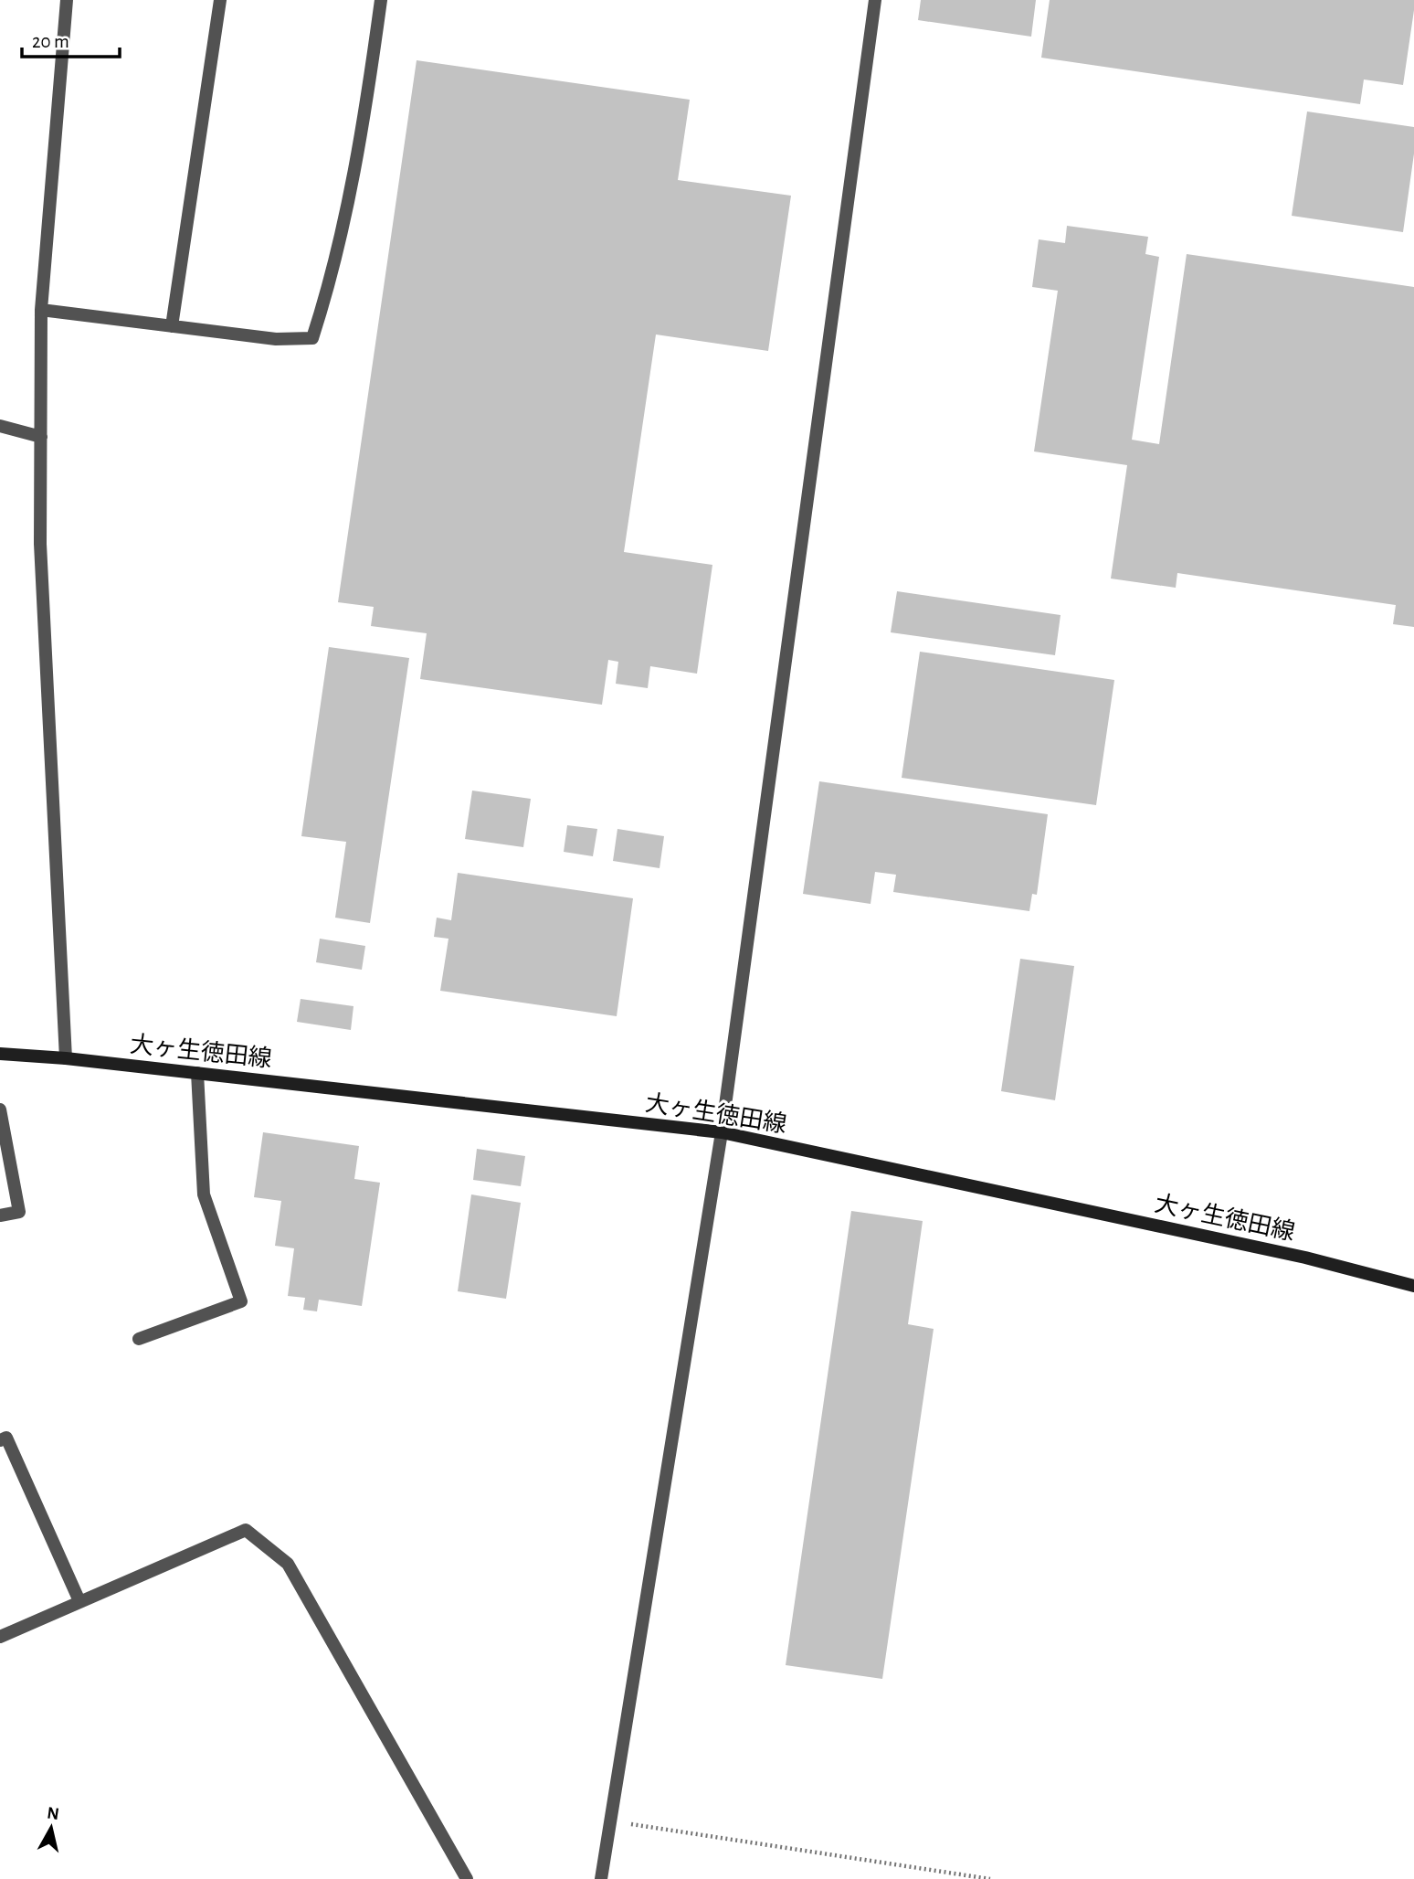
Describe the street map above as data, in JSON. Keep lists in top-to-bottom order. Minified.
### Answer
{"streets":{"main road":["大ヶ生徳田線"]},"scale_bar":"20 m","north":"top"}
